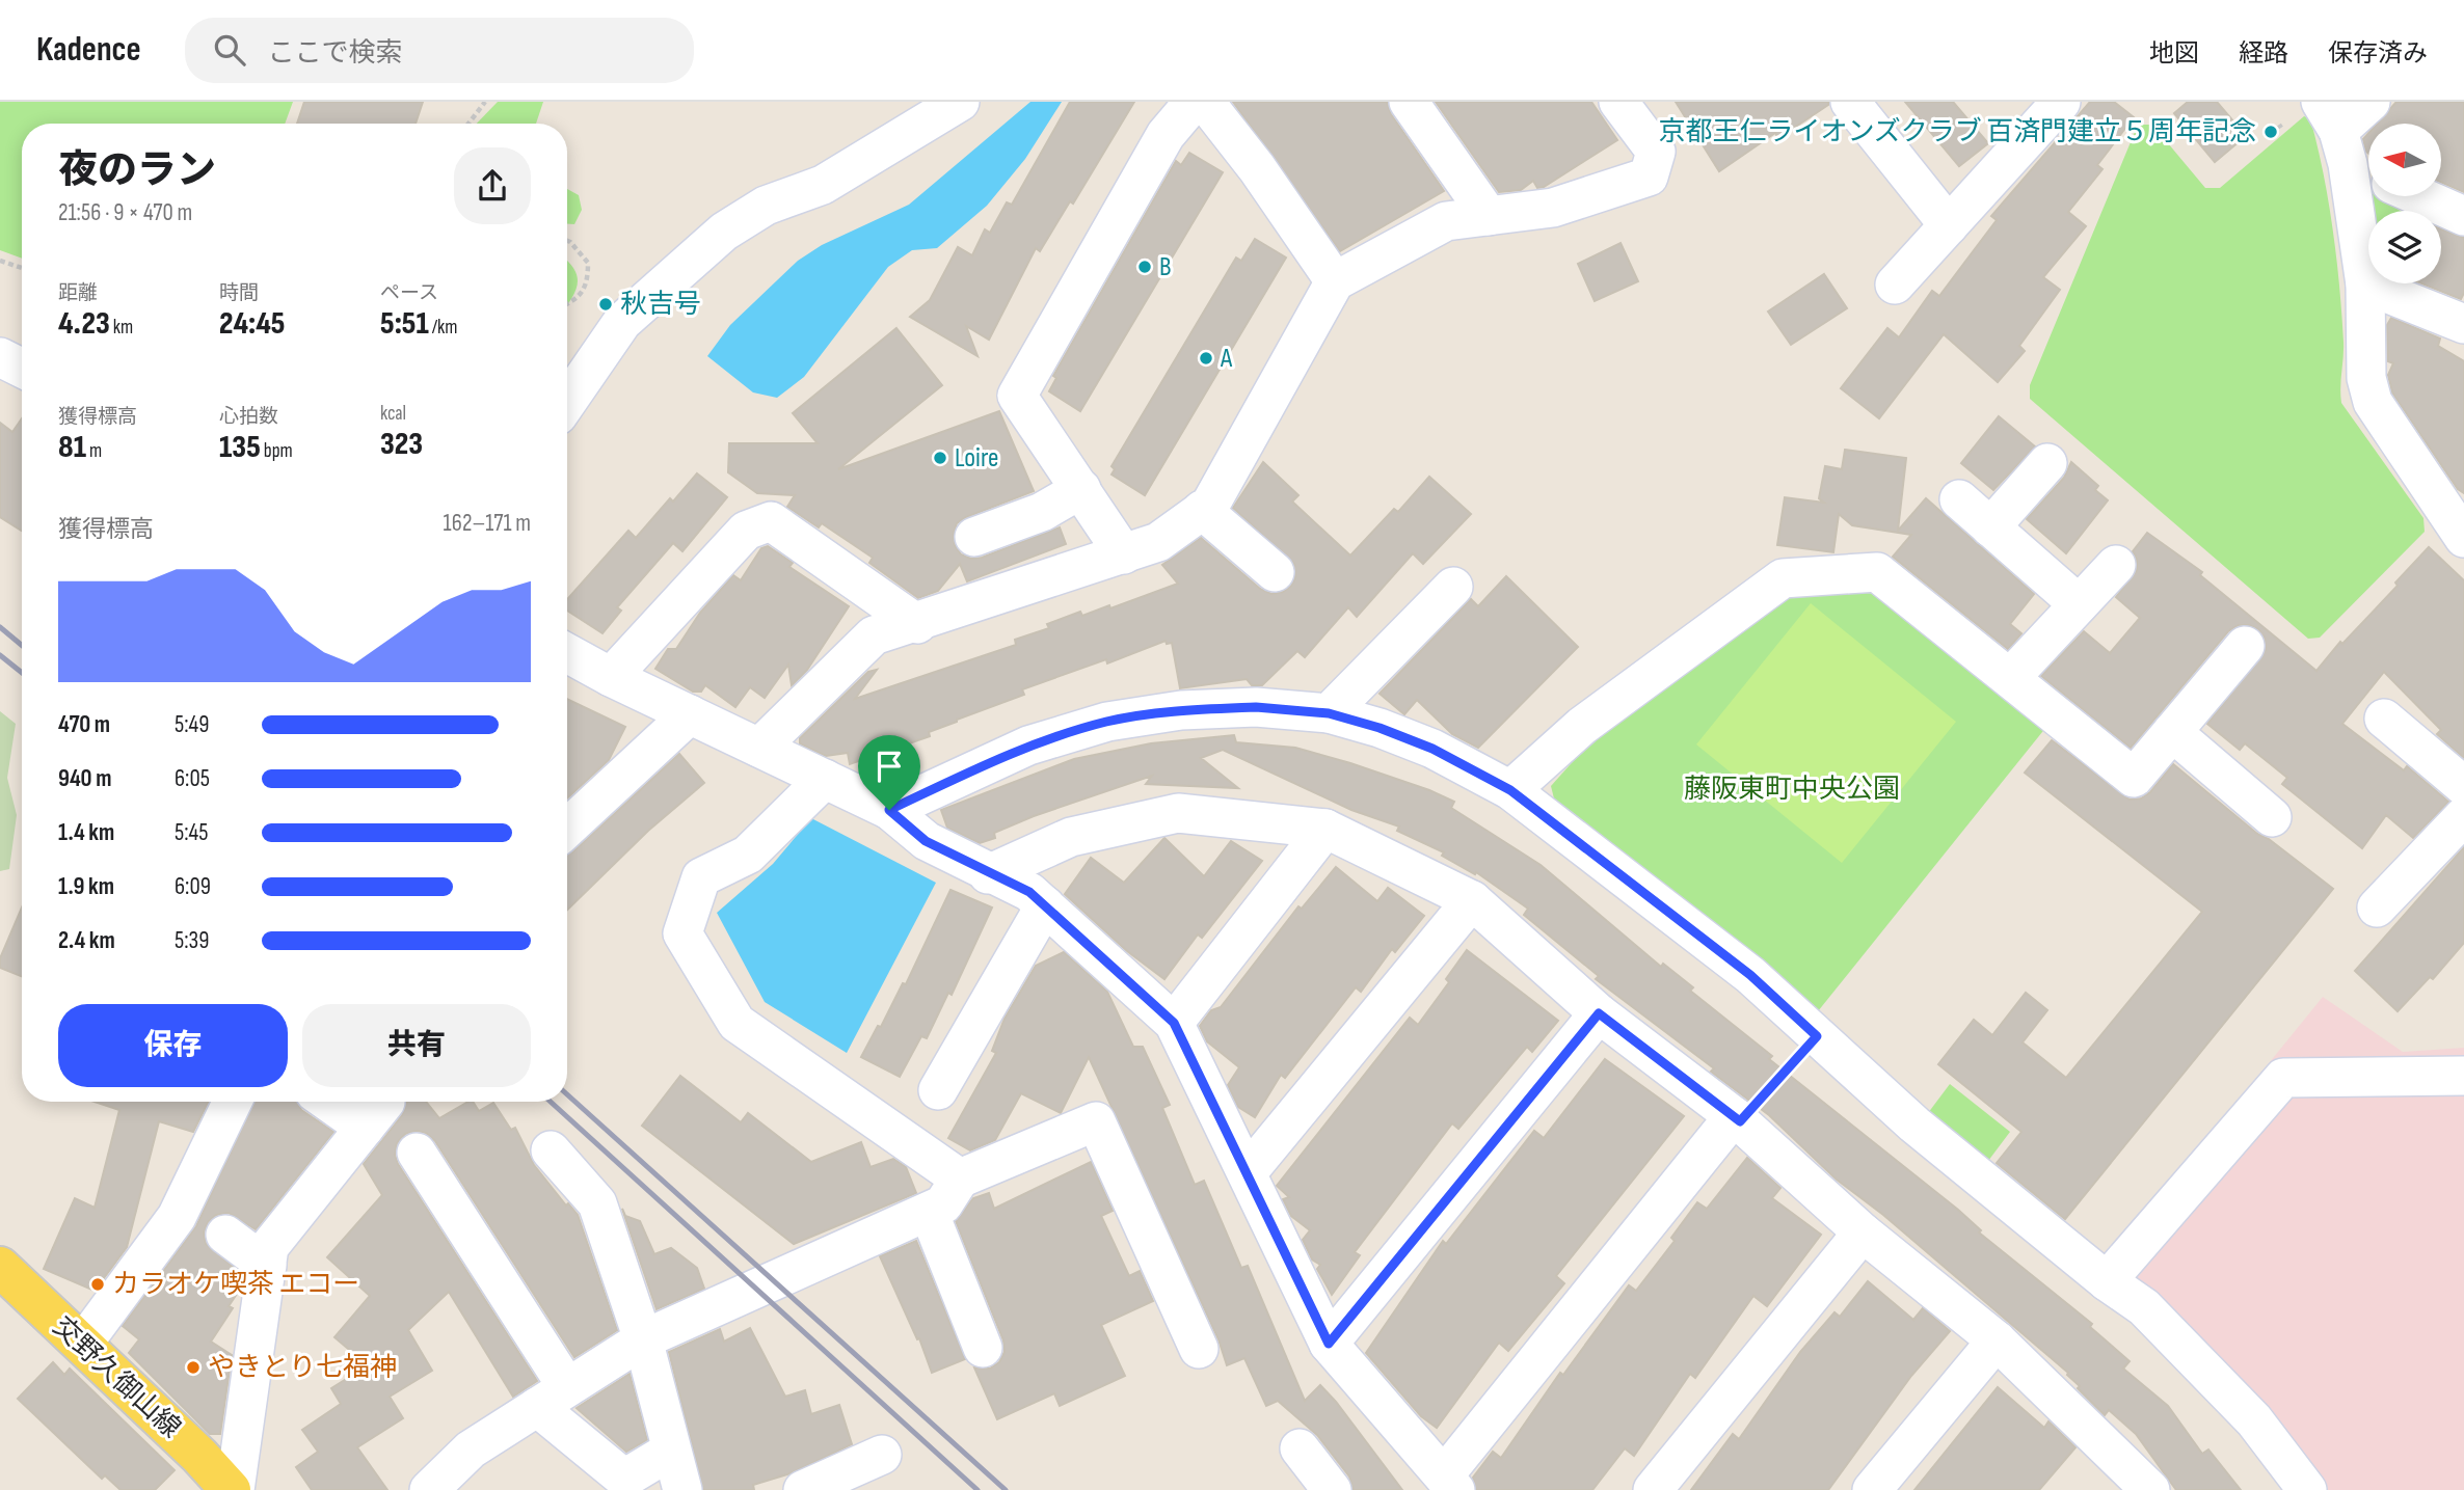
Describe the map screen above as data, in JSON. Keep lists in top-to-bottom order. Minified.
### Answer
{"streets":{"main road":["交野久御山線"]},"parks":["藤阪東町中央公園"],"places":["京都王仁ライオンズクラブ 百済門建立５周年記念","B","秋吉号","A","Loire","カラオケ喫茶 エコー","やきとり七福神"],"north":"left","page":{"header":"Kadence","search":"ここで検索","nav":["地図","経路","保存済み"],"heading":["夜のラン","21:56 · 9 × 470 m"],"stats":[["距離","4.23 km"],["時間","24:45"],["ペース","5:51 /km"],["獲得標高","81 m"],["心拍数","135 bpm"],["kcal","323"]],"chart":["獲得標高","162–171 m"],"list":[{"name":"470 m","note":"5:49"},{"name":"940 m","note":"6:05"},{"name":"1.4 km","note":"5:45"},{"name":"1.9 km","note":"6:09"},{"name":"2.4 km","note":"5:39"}],"buttons":["保存","共有"]}}
